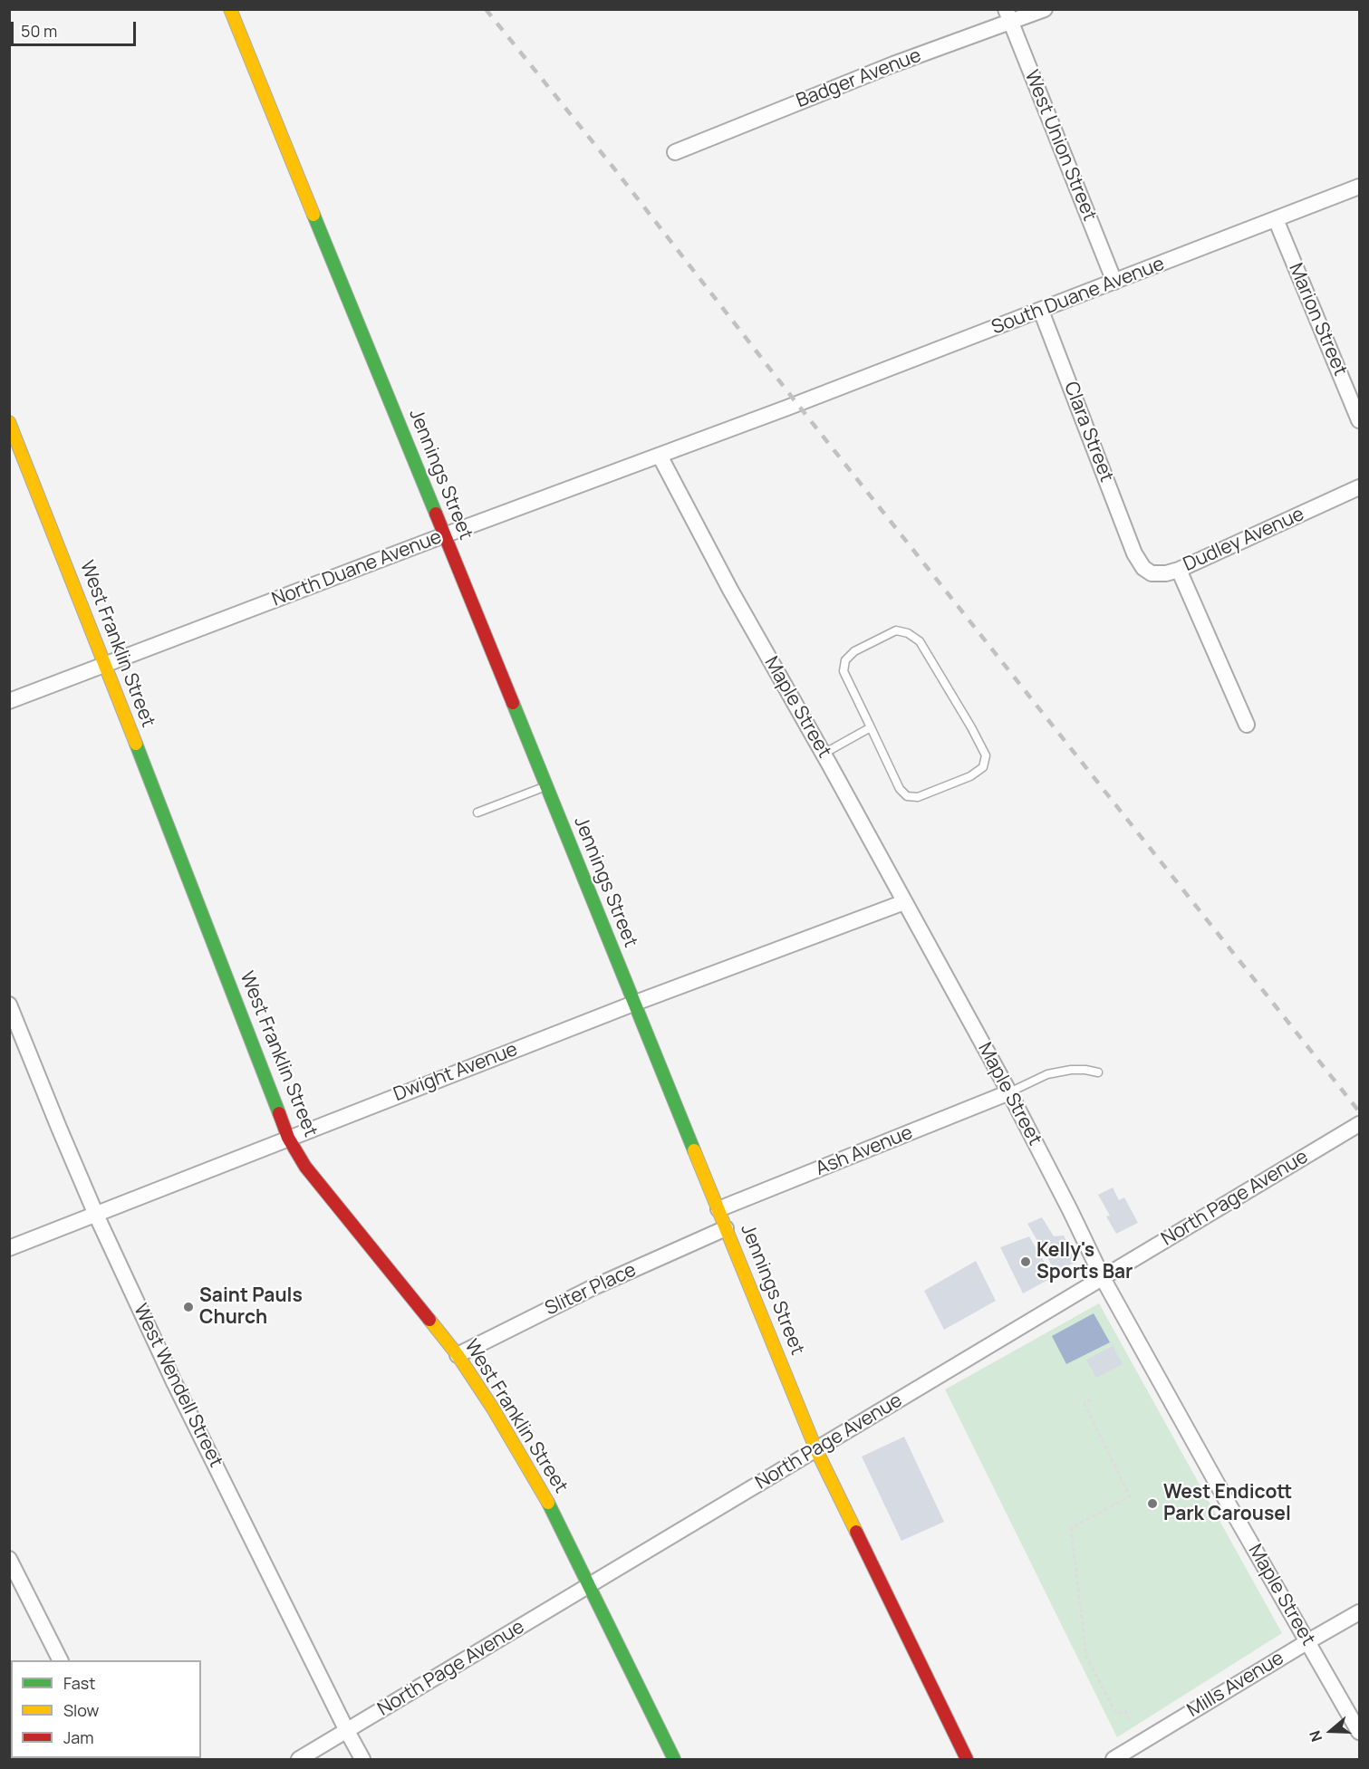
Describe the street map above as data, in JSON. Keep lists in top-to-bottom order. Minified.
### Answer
{"streets":{"street":["Badger Avenue","West Union Street","South Duane Avenue","Marion Street","Clara Street","Jennings Street","Dudley Avenue","North Duane Avenue","West Franklin Street","Maple Street","Dwight Avenue","Ash Avenue","North Page Avenue","Sliter Place","West Wendell Street","Mills Avenue"]},"crossings":[["Badger Avenue","West Union Street"],["West Union Street","South Duane Avenue"],["South Duane Avenue","Marion Street"],["South Duane Avenue","Clara Street"],["South Duane Avenue","North Duane Avenue"],["Clara Street","Dudley Avenue"],["Jennings Street","North Duane Avenue"],["Jennings Street","Dwight Avenue"],["Jennings Street","Ash Avenue"],["Jennings Street","North Page Avenue"],["Jennings Street","Sliter Place"],["North Duane Avenue","West Franklin Street"],["North Duane Avenue","Maple Street"],["West Franklin Street","Dwight Avenue"],["West Franklin Street","North Page Avenue"],["West Franklin Street","Sliter Place"],["Maple Street","Dwight Avenue"],["Maple Street","Ash Avenue"],["Maple Street","North Page Avenue"],["Maple Street","Mills Avenue"],["Dwight Avenue","West Wendell Street"],["North Page Avenue","West Wendell Street"]],"places":["Kelly's Sports Bar","Saint Pauls Church","West Endicott Park Carousel"],"legend":["Fast","Slow","Jam"],"scale_bar":"50 m","north":"left"}
